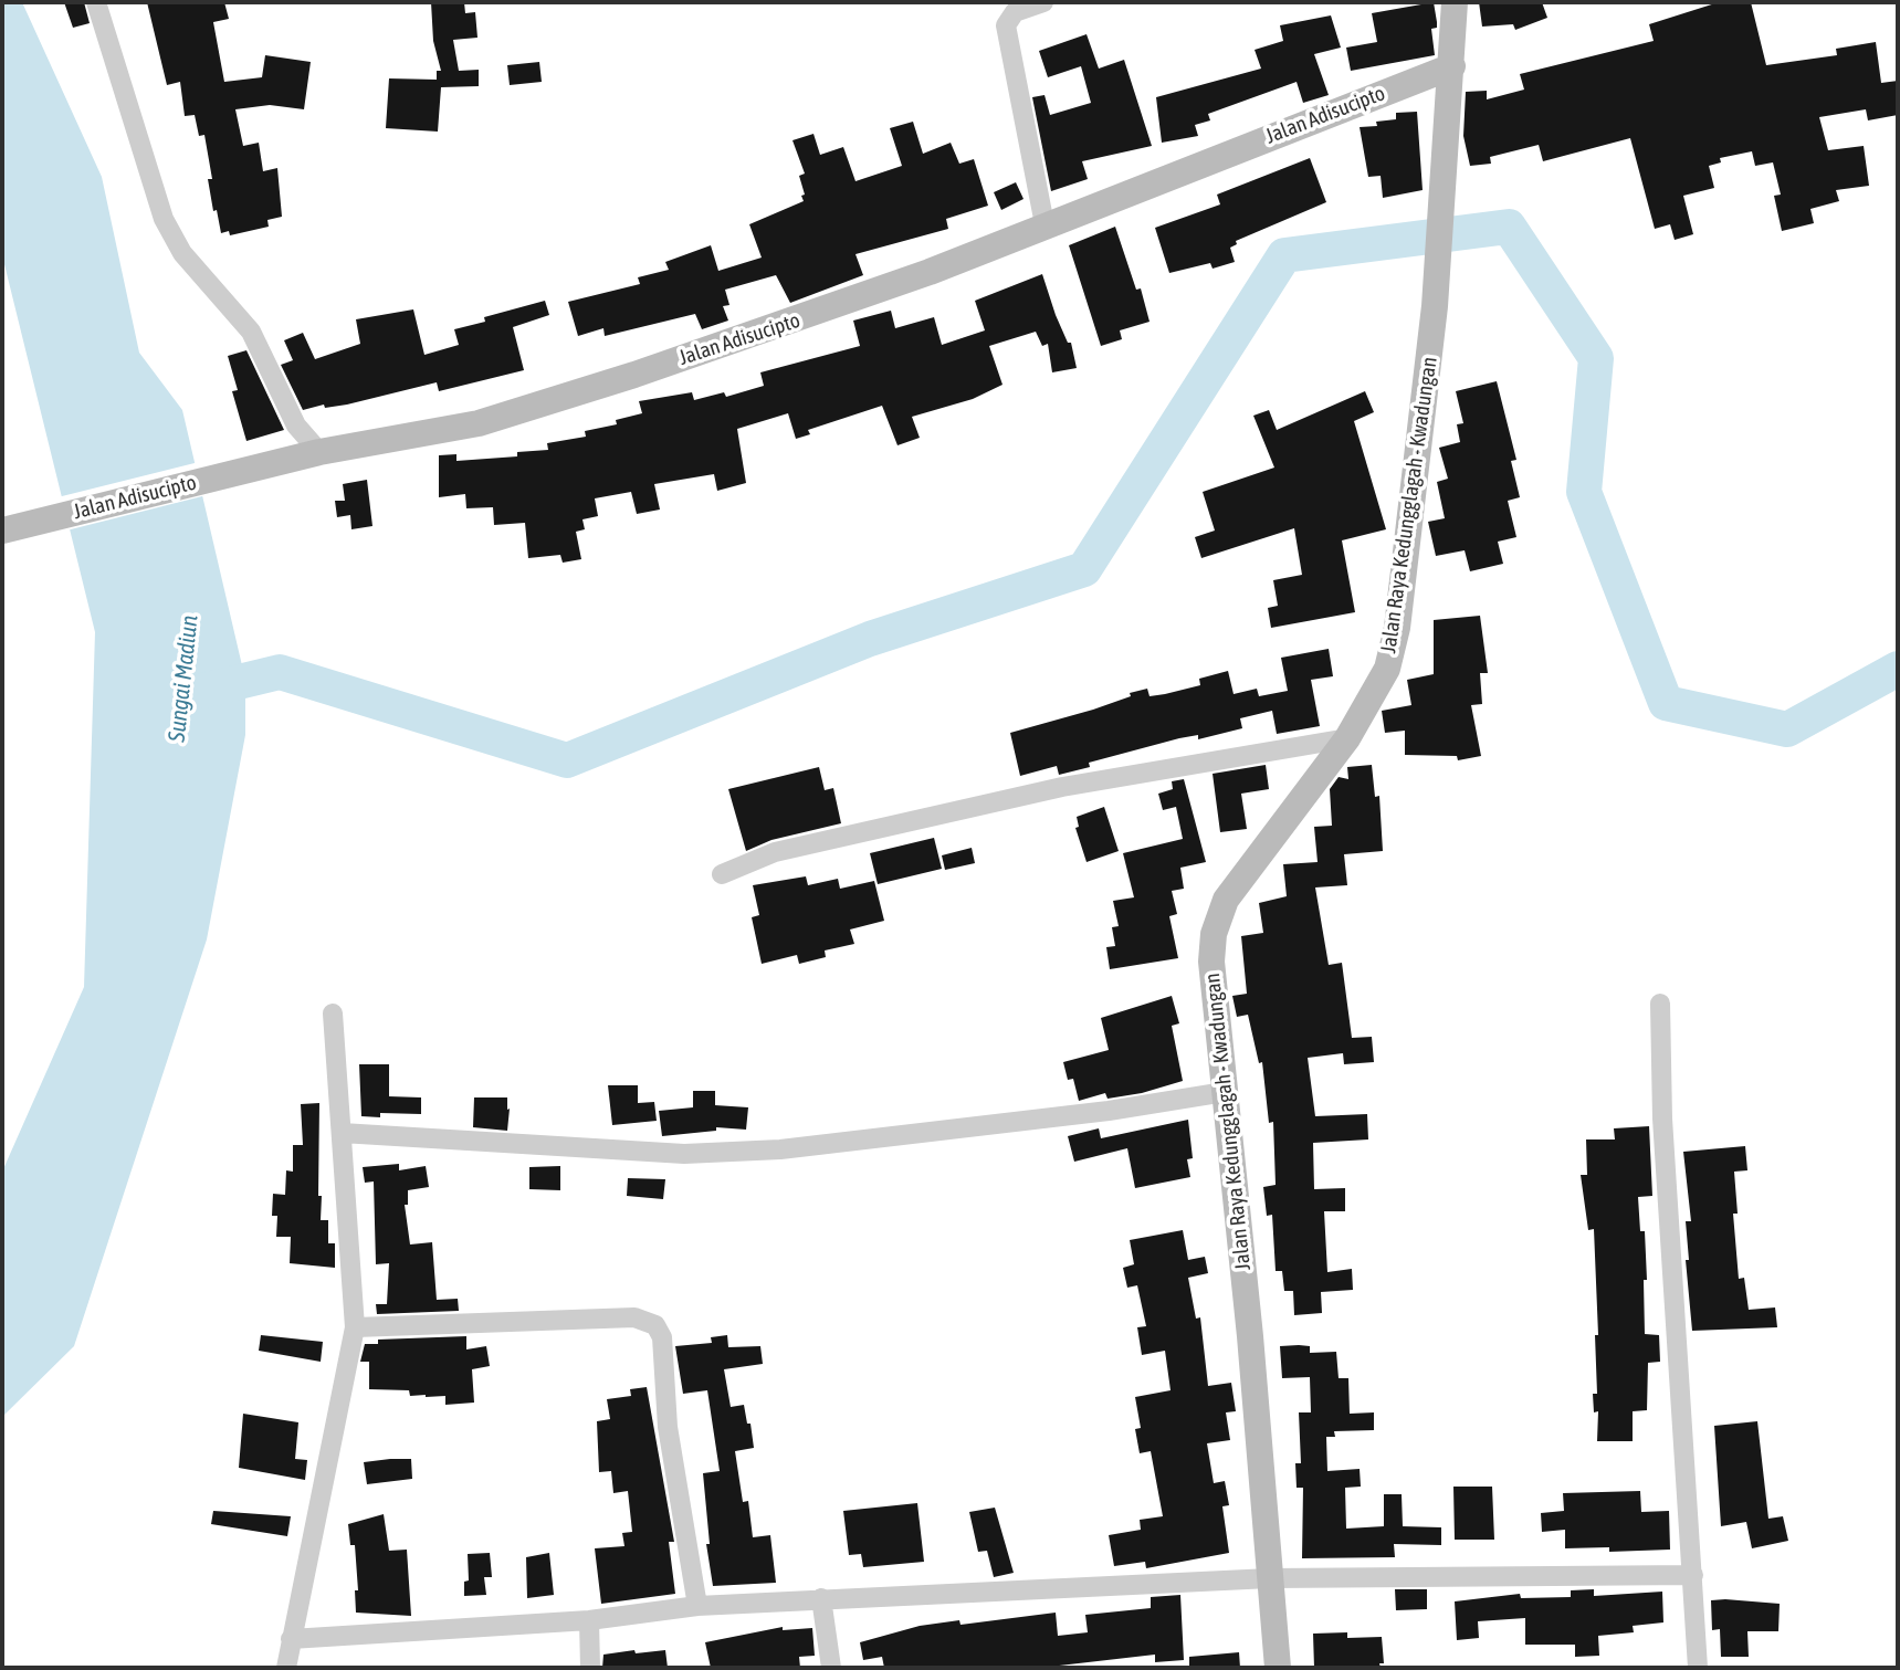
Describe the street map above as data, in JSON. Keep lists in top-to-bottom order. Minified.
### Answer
{"streets":{"main road":["Jalan Adisucipto","Jalan Raya Kedungglagah - Kwadungan"]},"crossings":[["Jalan Adisucipto","Jalan Raya Kedungglagah - Kwadungan"]],"water":["Sungai Madiun"]}
